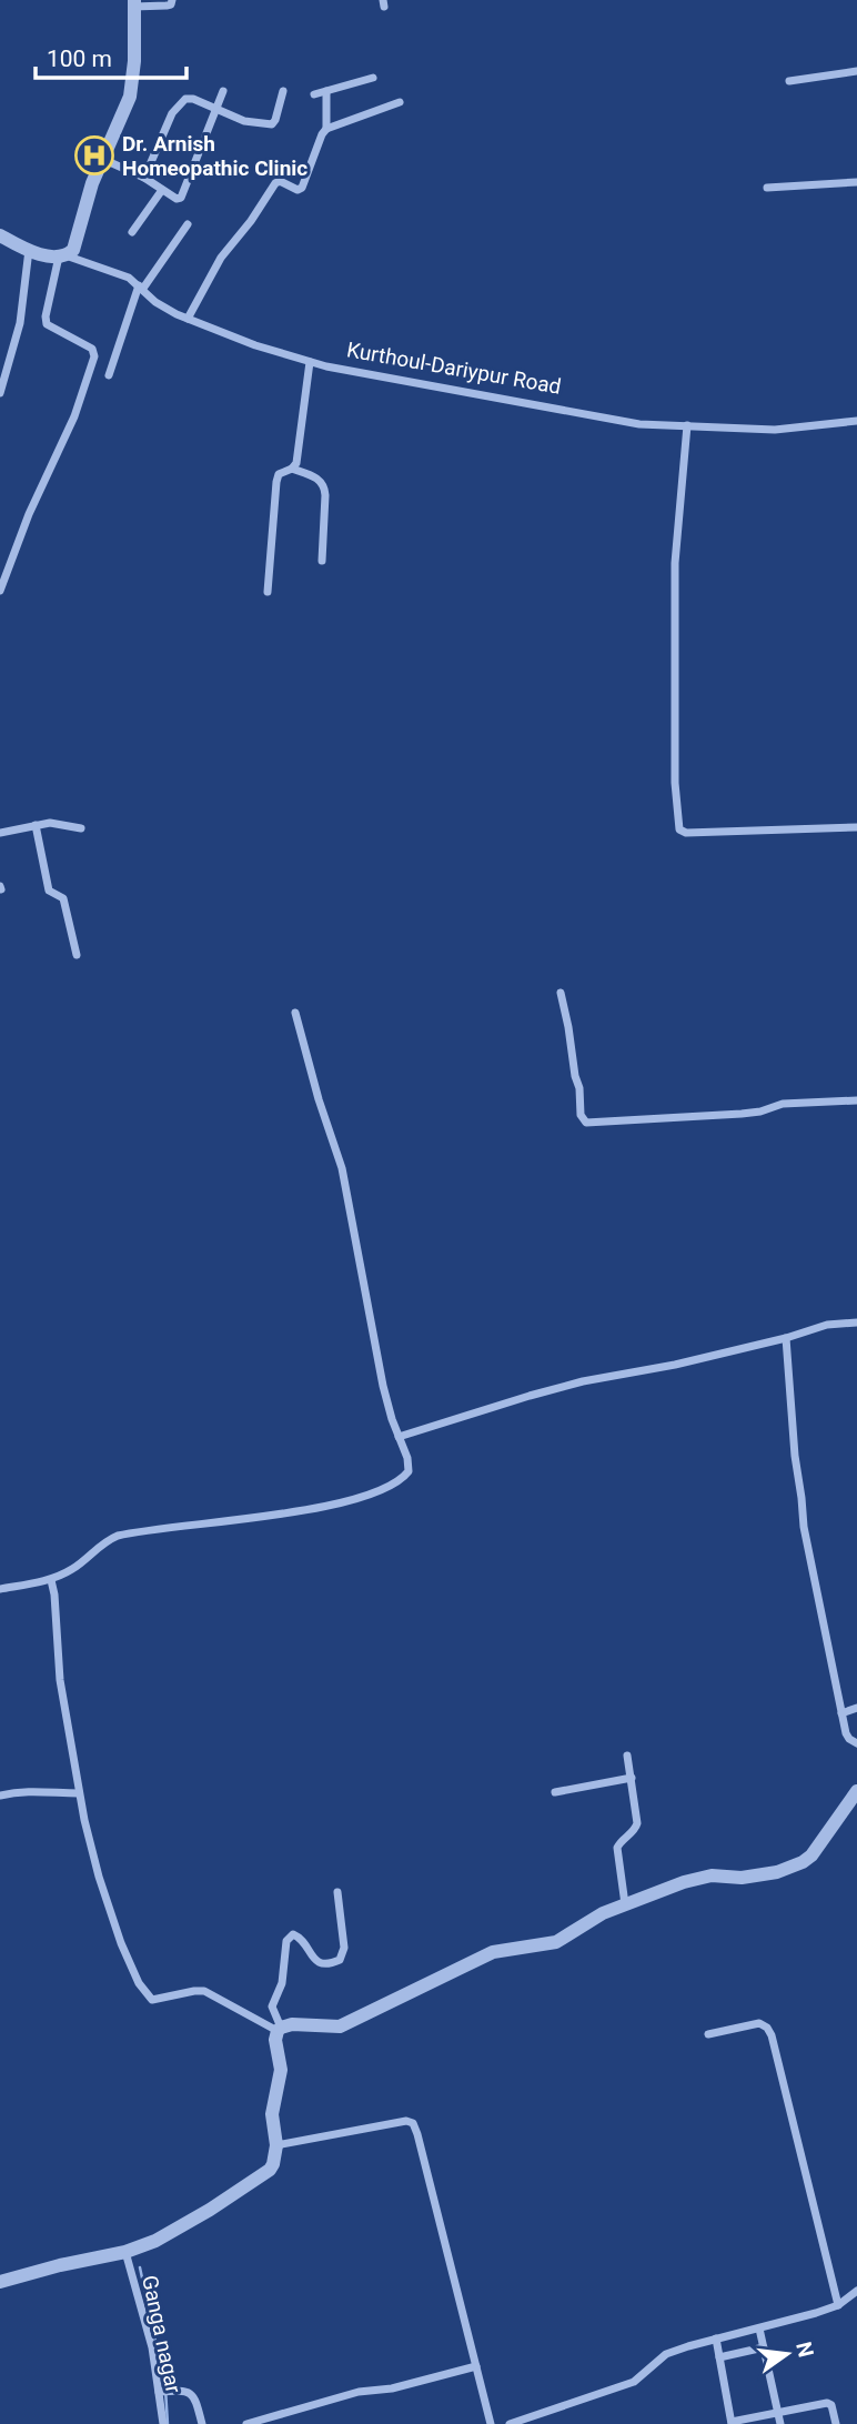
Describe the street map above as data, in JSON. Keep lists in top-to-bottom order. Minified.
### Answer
{"streets":{"street":["Kurthoul-Dariypur Road","Ganga nagar"]},"places":{"hospital":["Dr. Arnish Homeopathic Clinic"]},"scale_bar":"100 m","north":"right"}
